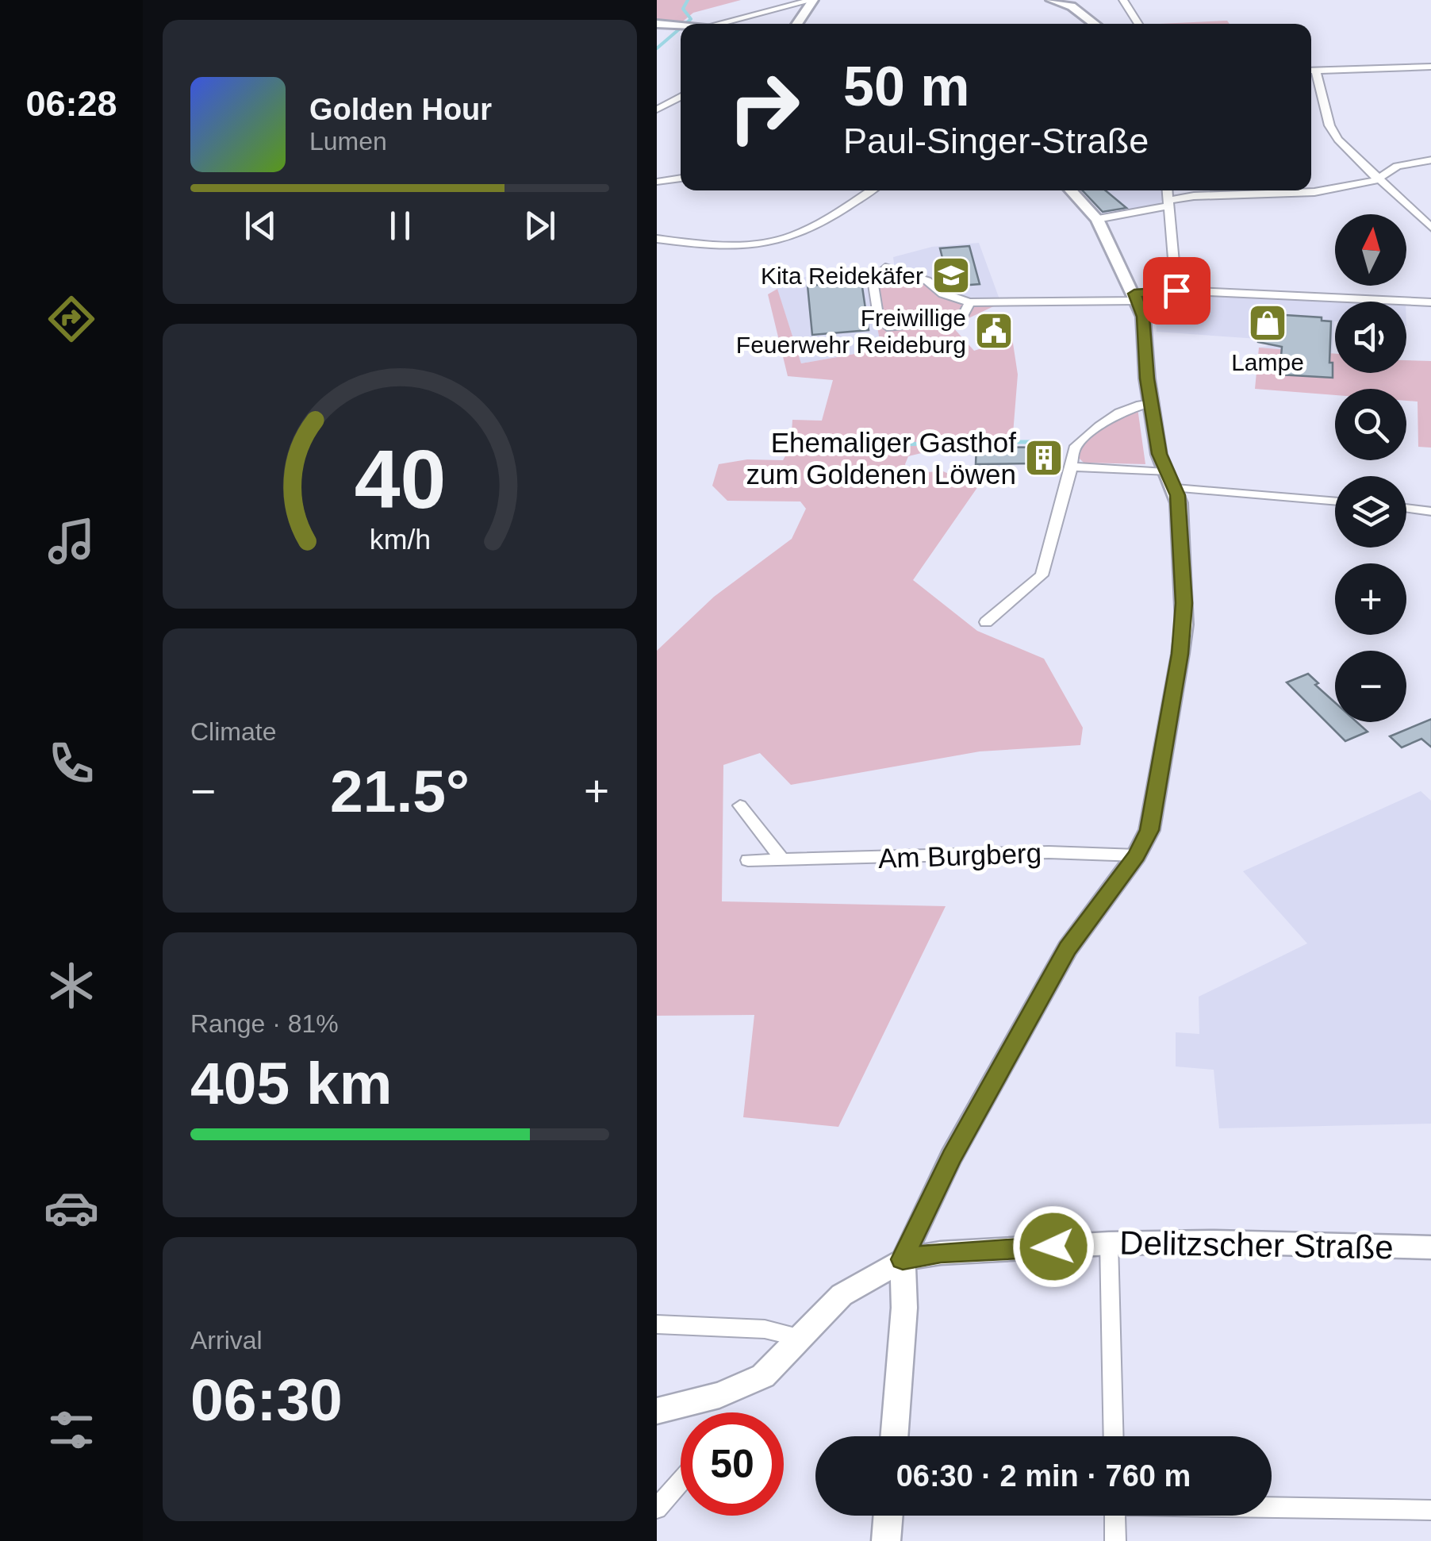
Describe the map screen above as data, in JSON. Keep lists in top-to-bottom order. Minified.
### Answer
{"streets":{"main road":["Delitzscher Straße"],"street":["Am Burgberg"]},"places":{"school or university":["Kita Reidekäfer"],"shop":["Lampe"],"public building":["Freiwillige Feuerwehr Reideburg"],"building":["Ehemaliger Gasthof zum Goldenen Löwen"]},"north":"top","page":{"tabs":"06:28","turn":["50 m","Paul-Singer-Straße"],"song":["Golden Hour","Lumen"],"map_buttons":["+","−"],"tile":["Climate",["Range · 81%","405 km"],["Arrival","06:30"]],"heat":["−","21.5°","+"],"limit":"50","trip":"06:30 · 2 min · 760 m","gauge":["40","km/h"]}}
